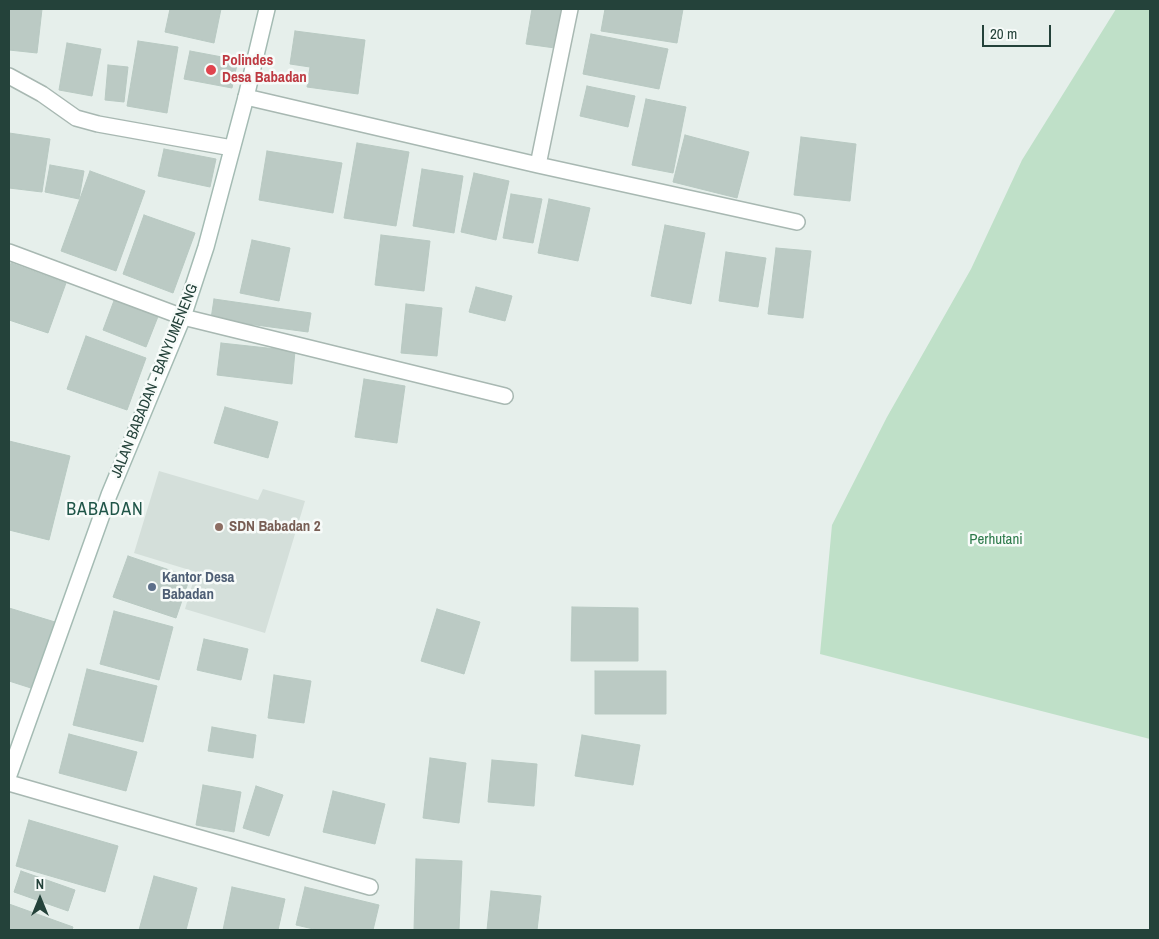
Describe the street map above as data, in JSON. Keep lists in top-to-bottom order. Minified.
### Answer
{"streets":{"street":["JALAN BABADAN - BANYUMENENG"]},"districts":["BABADAN"],"parks":["Perhutani"],"places":["Polindes Desa Babadan","SDN Babadan 2","Kantor Desa Babadan"],"scale_bar":"20 m","north":"top"}
